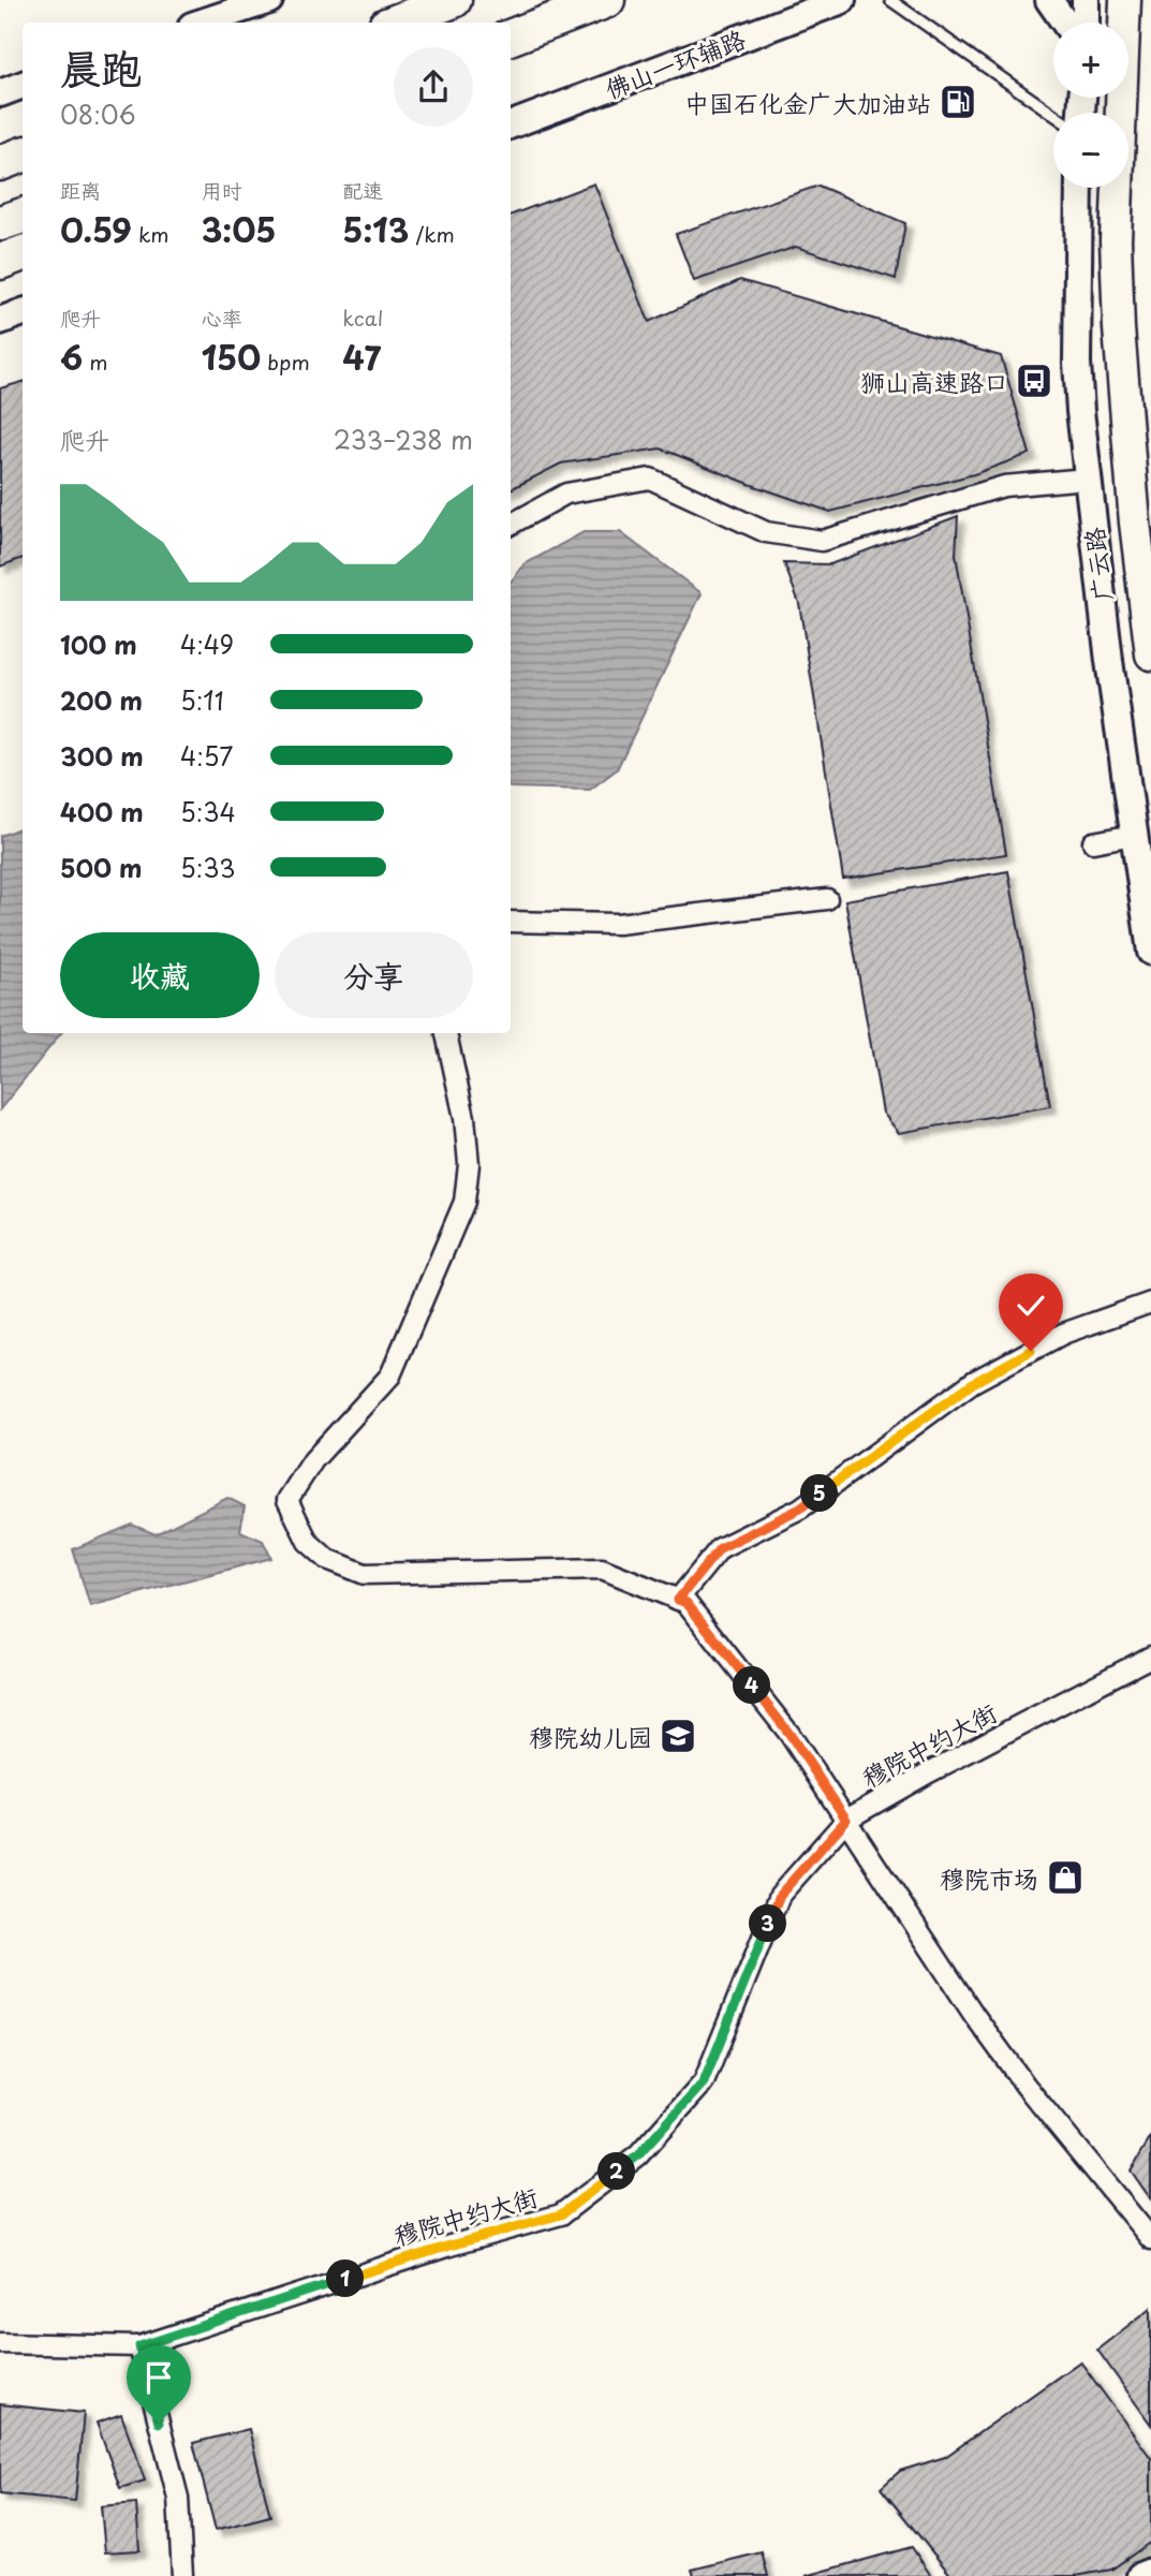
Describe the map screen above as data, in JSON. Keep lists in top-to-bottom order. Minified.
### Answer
{"streets":{"main road":["佛山一环辅路","广云路"],"street":["穆院中约大街"]},"places":{"fuel station":["中国石化金广大加油站"],"bus stop":["狮山高速路口"],"school or university":["穆院幼儿园"],"shop":["穆院市场"]},"page":{"map_buttons":["+","−"],"heading":["晨跑","08:06"],"stats":[["距离","0.59 km"],["用时","3:05"],["配速","5:13 /km"],["爬升","6 m"],["心率","150 bpm"],["kcal","47"]],"chart":["爬升","233–238 m"],"list":[{"name":"100 m","note":"4:49"},{"name":"200 m","note":"5:11"},{"name":"300 m","note":"4:57"},{"name":"400 m","note":"5:34"},{"name":"500 m","note":"5:33"}],"buttons":["收藏","分享"],"pins":["5","4","3","2","1"]}}
